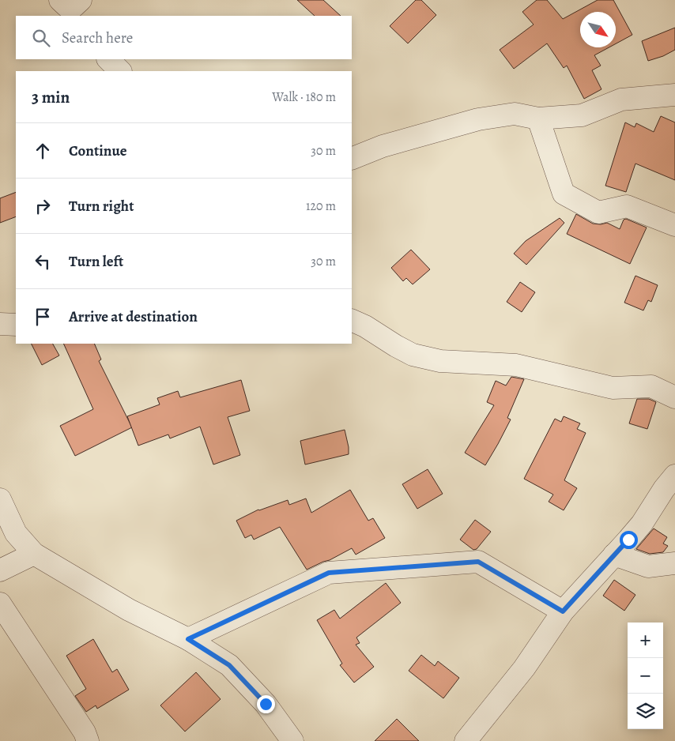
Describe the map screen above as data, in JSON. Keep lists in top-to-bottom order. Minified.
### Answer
{"north":"bottom right","page":{"search":"Search here","heading":["3 min","Walk · 180 m"],"list":[["Continue","30 m"],["Turn right","120 m"],["Turn left","30 m"],"Arrive at destination"],"map_buttons":["+","−"]}}
